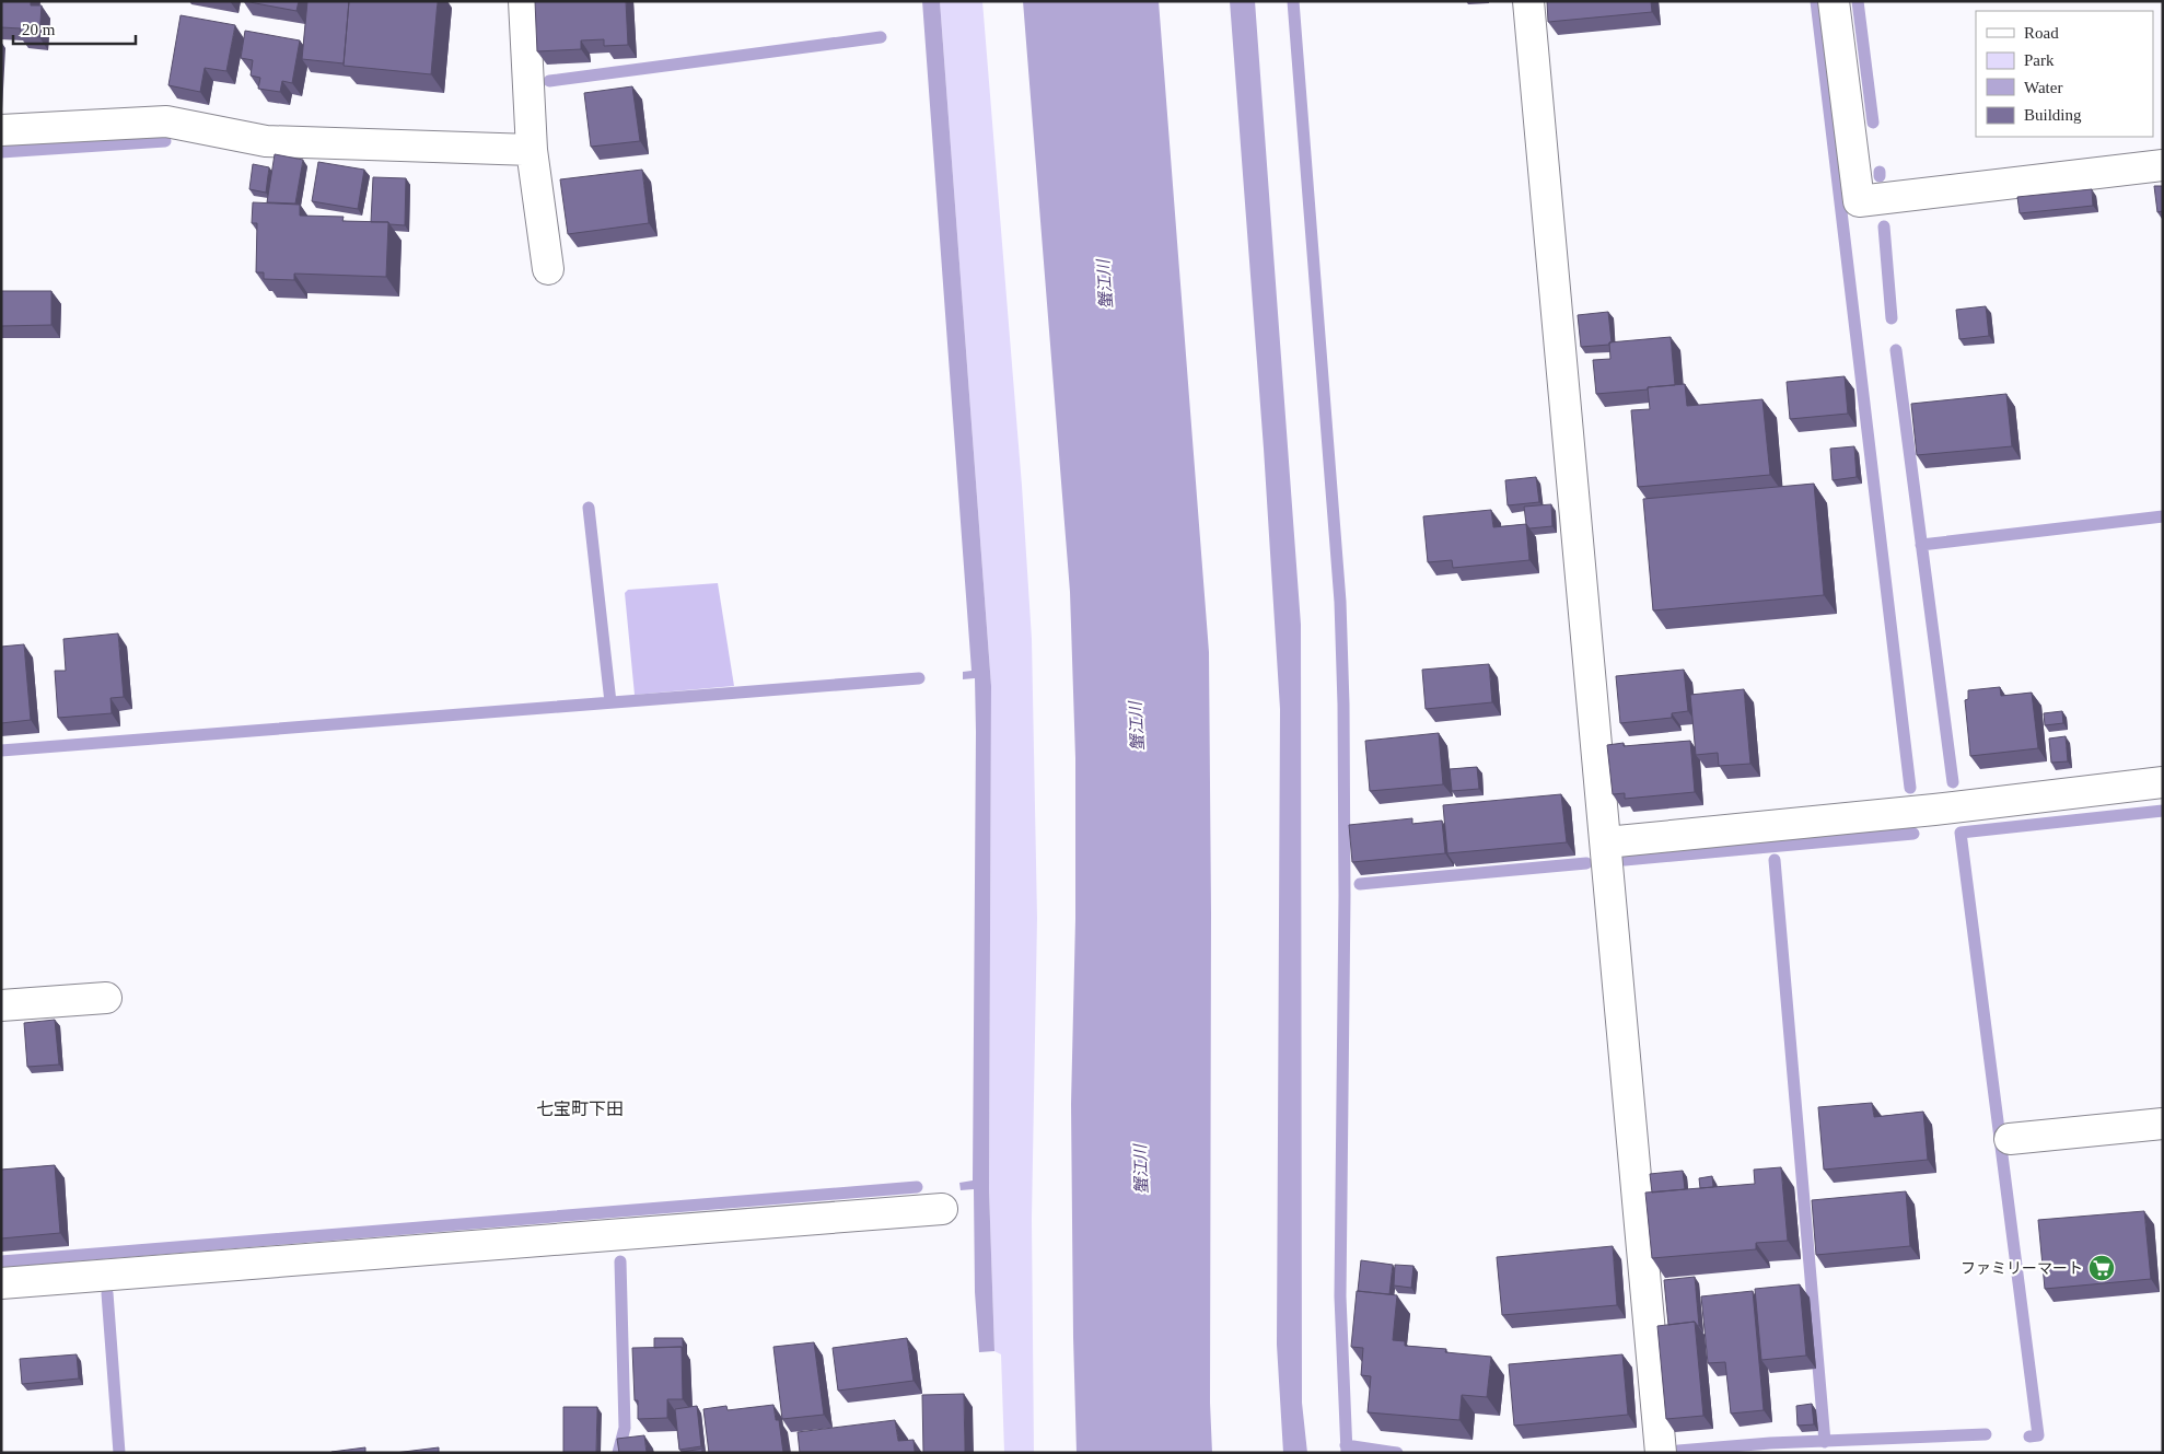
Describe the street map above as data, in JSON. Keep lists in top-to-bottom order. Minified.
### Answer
{"districts":["七宝町下田"],"water":["蟹江川"],"places":{"supermarket":["ファミリーマート"]},"legend":["Road","Park","Water","Building"],"scale_bar":"20 m"}
